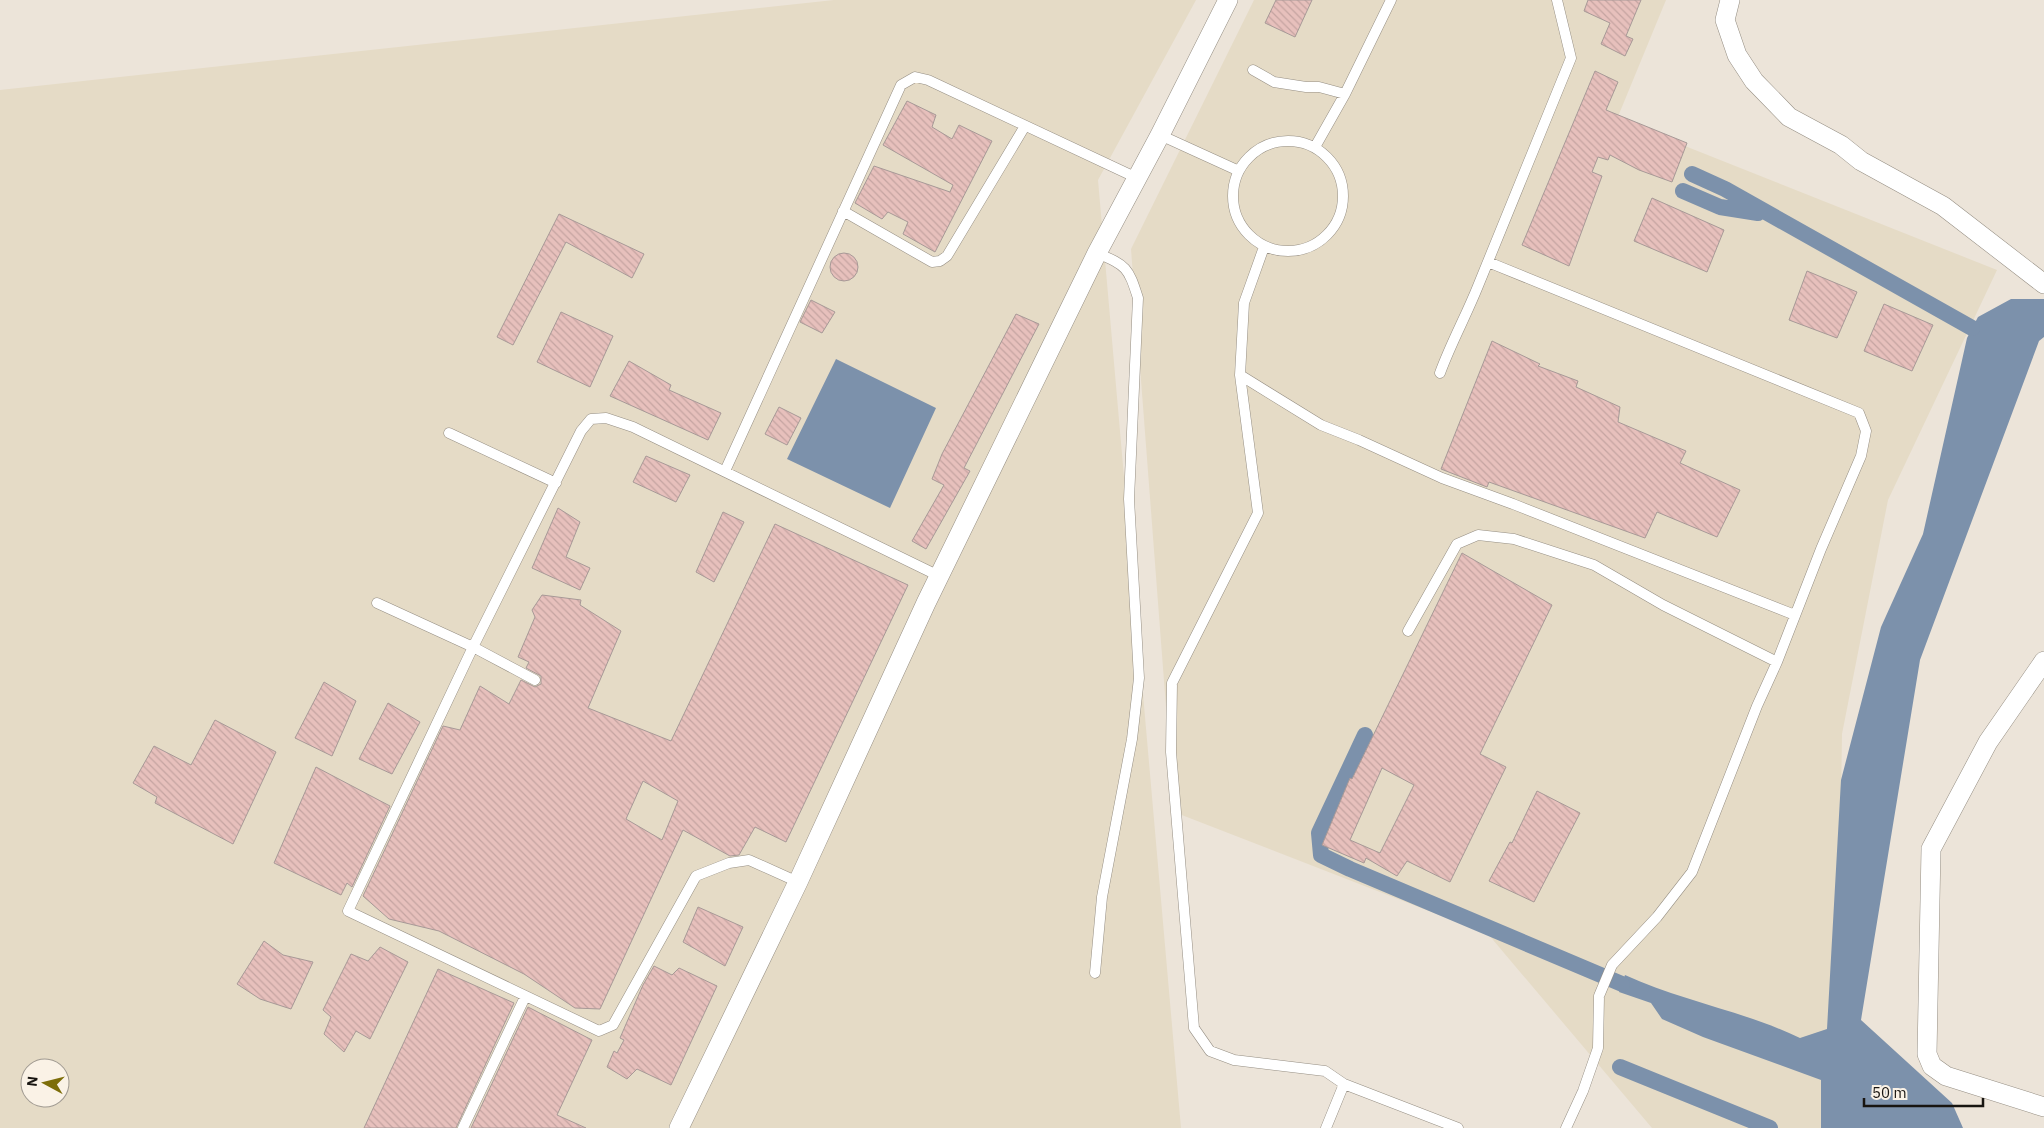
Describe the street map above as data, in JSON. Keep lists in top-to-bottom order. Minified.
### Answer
{"scale_bar":"50 m","north":"left"}
